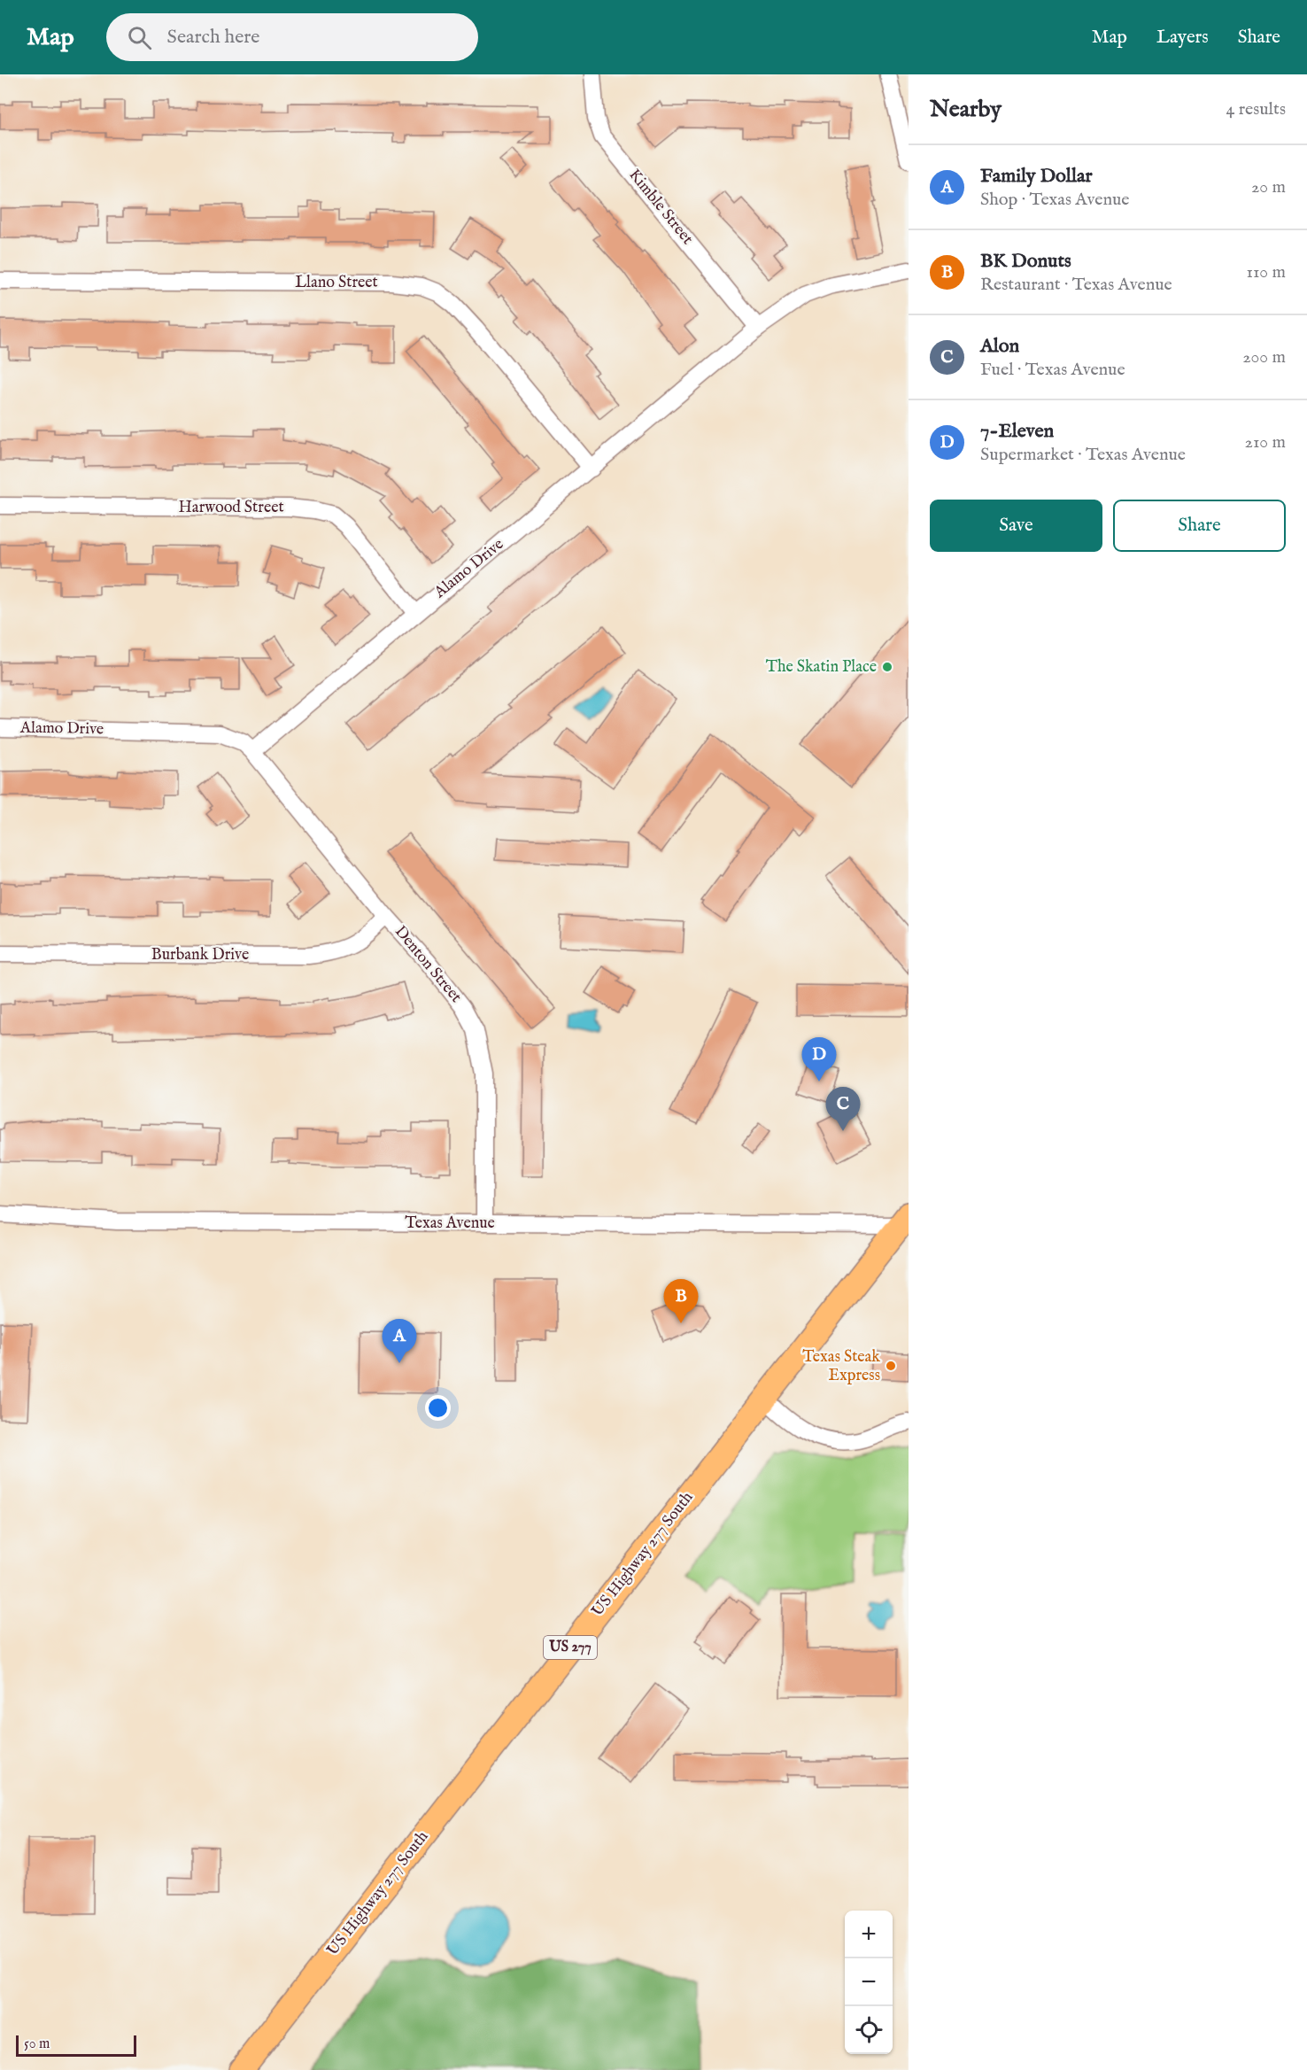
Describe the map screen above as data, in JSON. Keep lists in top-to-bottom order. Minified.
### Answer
{"streets":{"highway":["US Highway 277 South","US 277"],"street":["Kimble Street","Llano Street","Harwood Street","Alamo Drive","Burbank Drive","Denton Street","Texas Avenue"]},"crossings":[["Kimble Street","Alamo Drive"],["Llano Street","Alamo Drive"],["Harwood Street","Alamo Drive"],["Alamo Drive","Denton Street"],["Burbank Drive","Denton Street"],["Denton Street","Texas Avenue"],["Texas Avenue","US Highway 277 South"]],"places":["The Skatin Place","Texas Steak Express"],"scale_bar":"50 m","page":{"header":"Map","search":"Search here","nav":["Map","Layers","Share"],"heading":["Nearby","4 results"],"list":[{"mark":"A","name":"Family Dollar","note":"Shop · Texas Avenue","value":"20 m"},{"mark":"B","name":"BK Donuts","note":"Restaurant · Texas Avenue","value":"110 m"},{"mark":"C","name":"Alon","note":"Fuel · Texas Avenue","value":"200 m"},{"mark":"D","name":"7-Eleven","note":"Supermarket · Texas Avenue","value":"210 m"}],"buttons":["Save","Share"],"pins":["D","C","B","A"],"map_buttons":["+","−"],"scale":"50 m"}}
